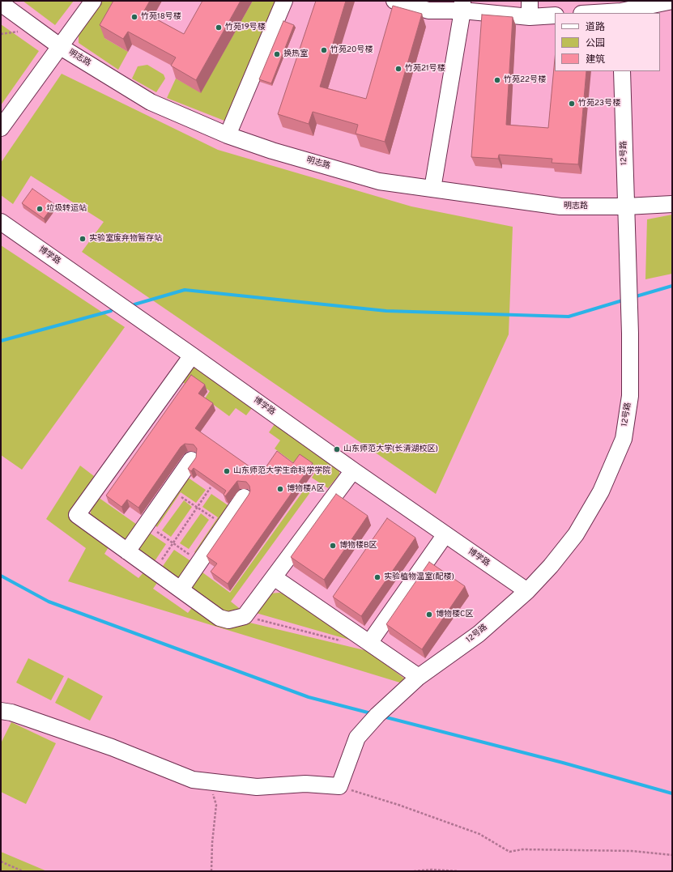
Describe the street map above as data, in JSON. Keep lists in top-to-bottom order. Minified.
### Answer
{"streets":{"street":["明志路","12号路","博学路"]},"crossings":[["明志路","12号路"],["12号路","博学路"]],"places":["竹苑18号楼","竹苑19号楼","竹苑20号楼","换热室","竹苑21号楼","竹苑22号楼","竹苑23号楼","垃圾转运站","实验室废弃物暂存站","山东师范大学(长清湖校区)","山东师范大学生命科学学院","博物楼A区","博物楼B区","实验植物温室(配楼)","博物楼C区"],"legend":["道路","公园","建筑"]}
